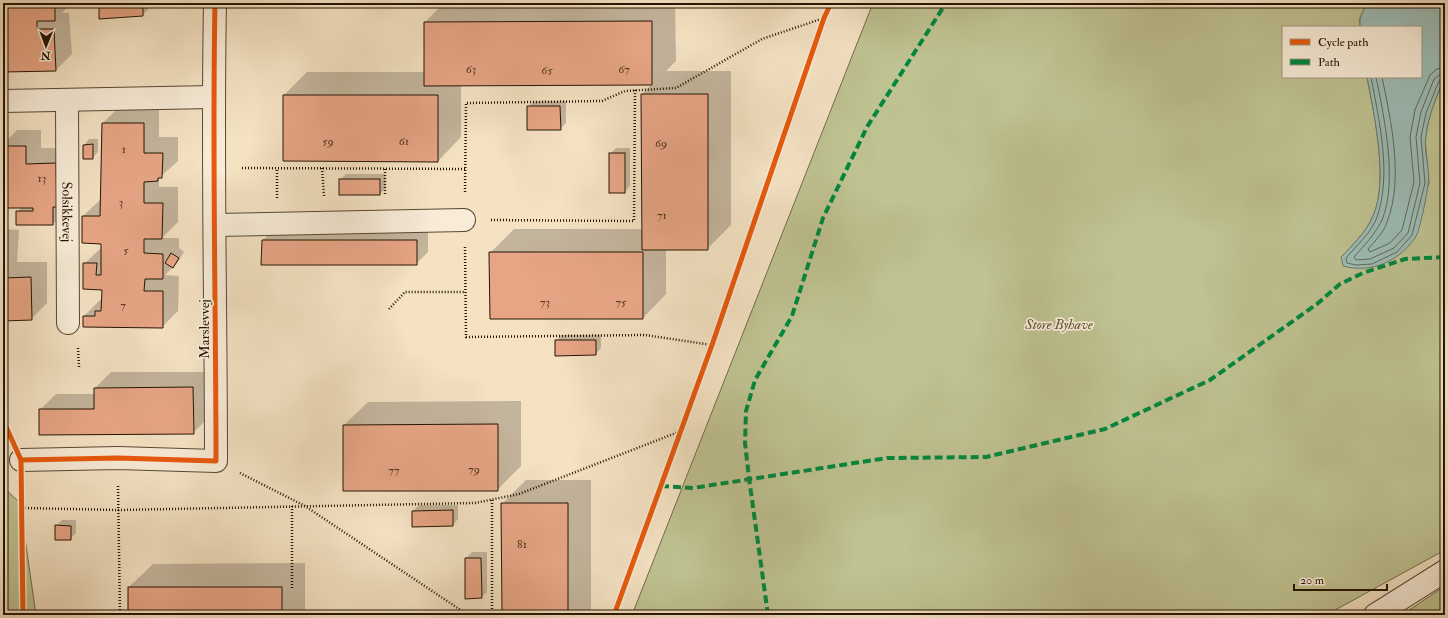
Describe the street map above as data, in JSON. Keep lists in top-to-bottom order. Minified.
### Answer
{"streets":{"street":["Solsikkevej","Marslevvej"]},"parks":["Store Byhave"],"house_numbers":["63","67","65","59","61","69","1","13","3","71","5","73","75","7","79","77","81"],"legend":["Cycle path","Path"],"scale_bar":"20 m","north":"bottom"}
